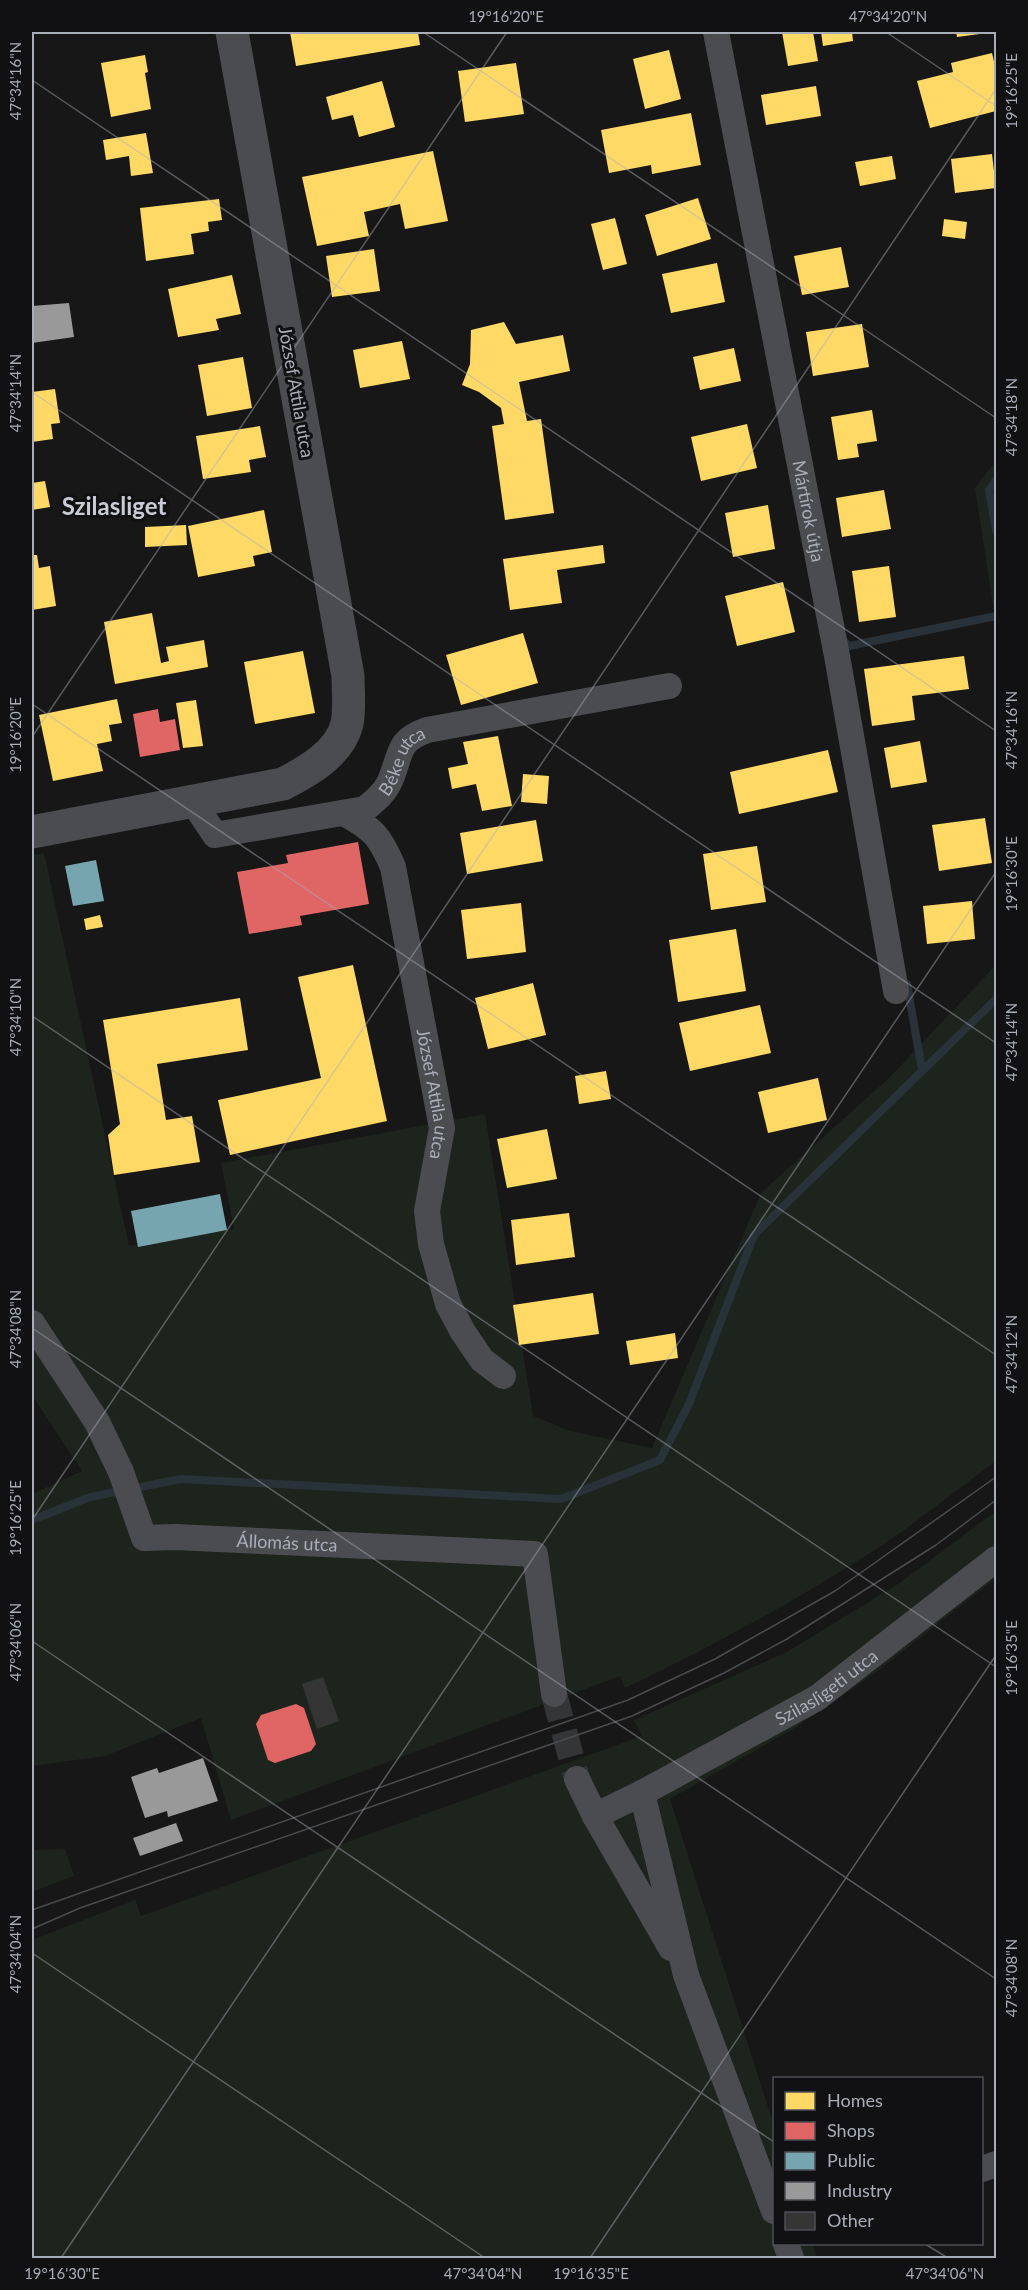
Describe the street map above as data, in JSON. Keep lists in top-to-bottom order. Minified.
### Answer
{"streets":{"street":["József Attila utca","Mártírok útja","Béke utca","Állomás utca","Szilasligeti utca"]},"crossings":[["József Attila utca","Béke utca"]],"districts":["Szilasliget"],"legend":["Homes","Shops","Public","Industry","Other"],"coordinates":["19°16'20\"E","47°34'20\"N","47°34'16\"N","19°16'25\"E","47°34'14\"N","47°34'18\"N","19°16'30\"E","47°34'10\"N","47°34'08\"N","47°34'12\"N","47°34'06\"N","19°16'35\"E","47°34'04\"N"]}
